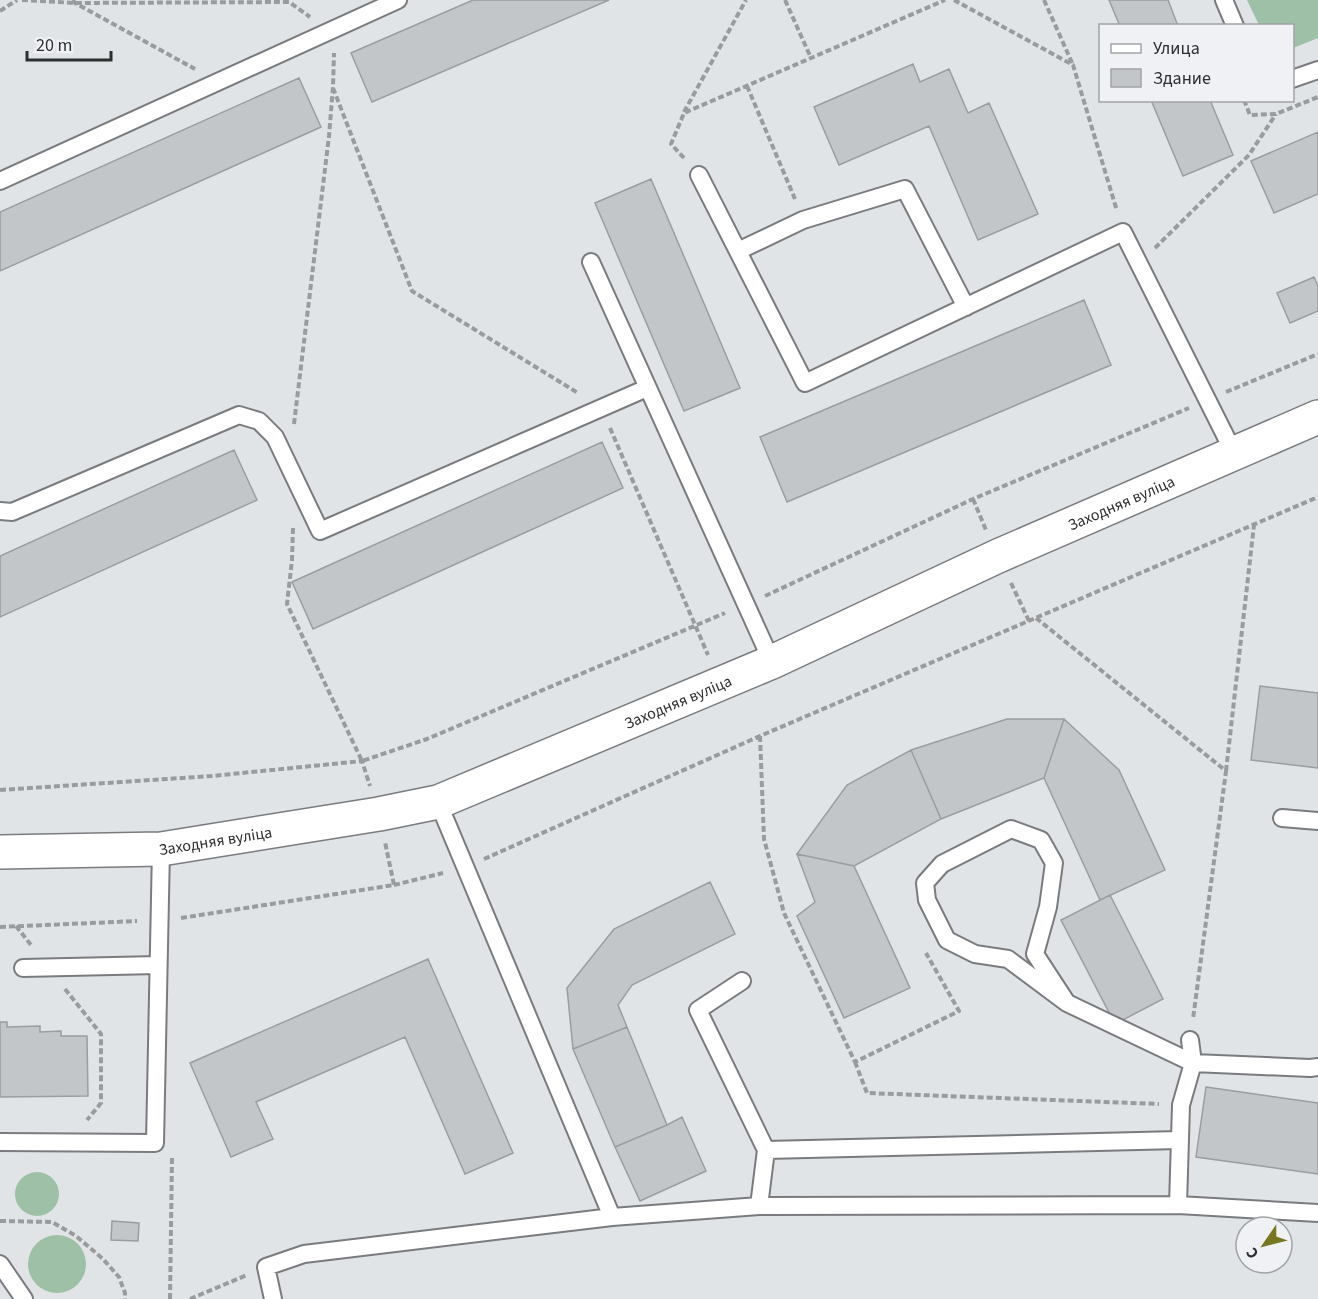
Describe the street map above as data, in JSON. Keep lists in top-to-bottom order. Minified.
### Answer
{"streets":{"street":["Заходняя вуліца"]},"legend":["Улица","Здание"],"scale_bar":"20 m","north":"bottom left"}
